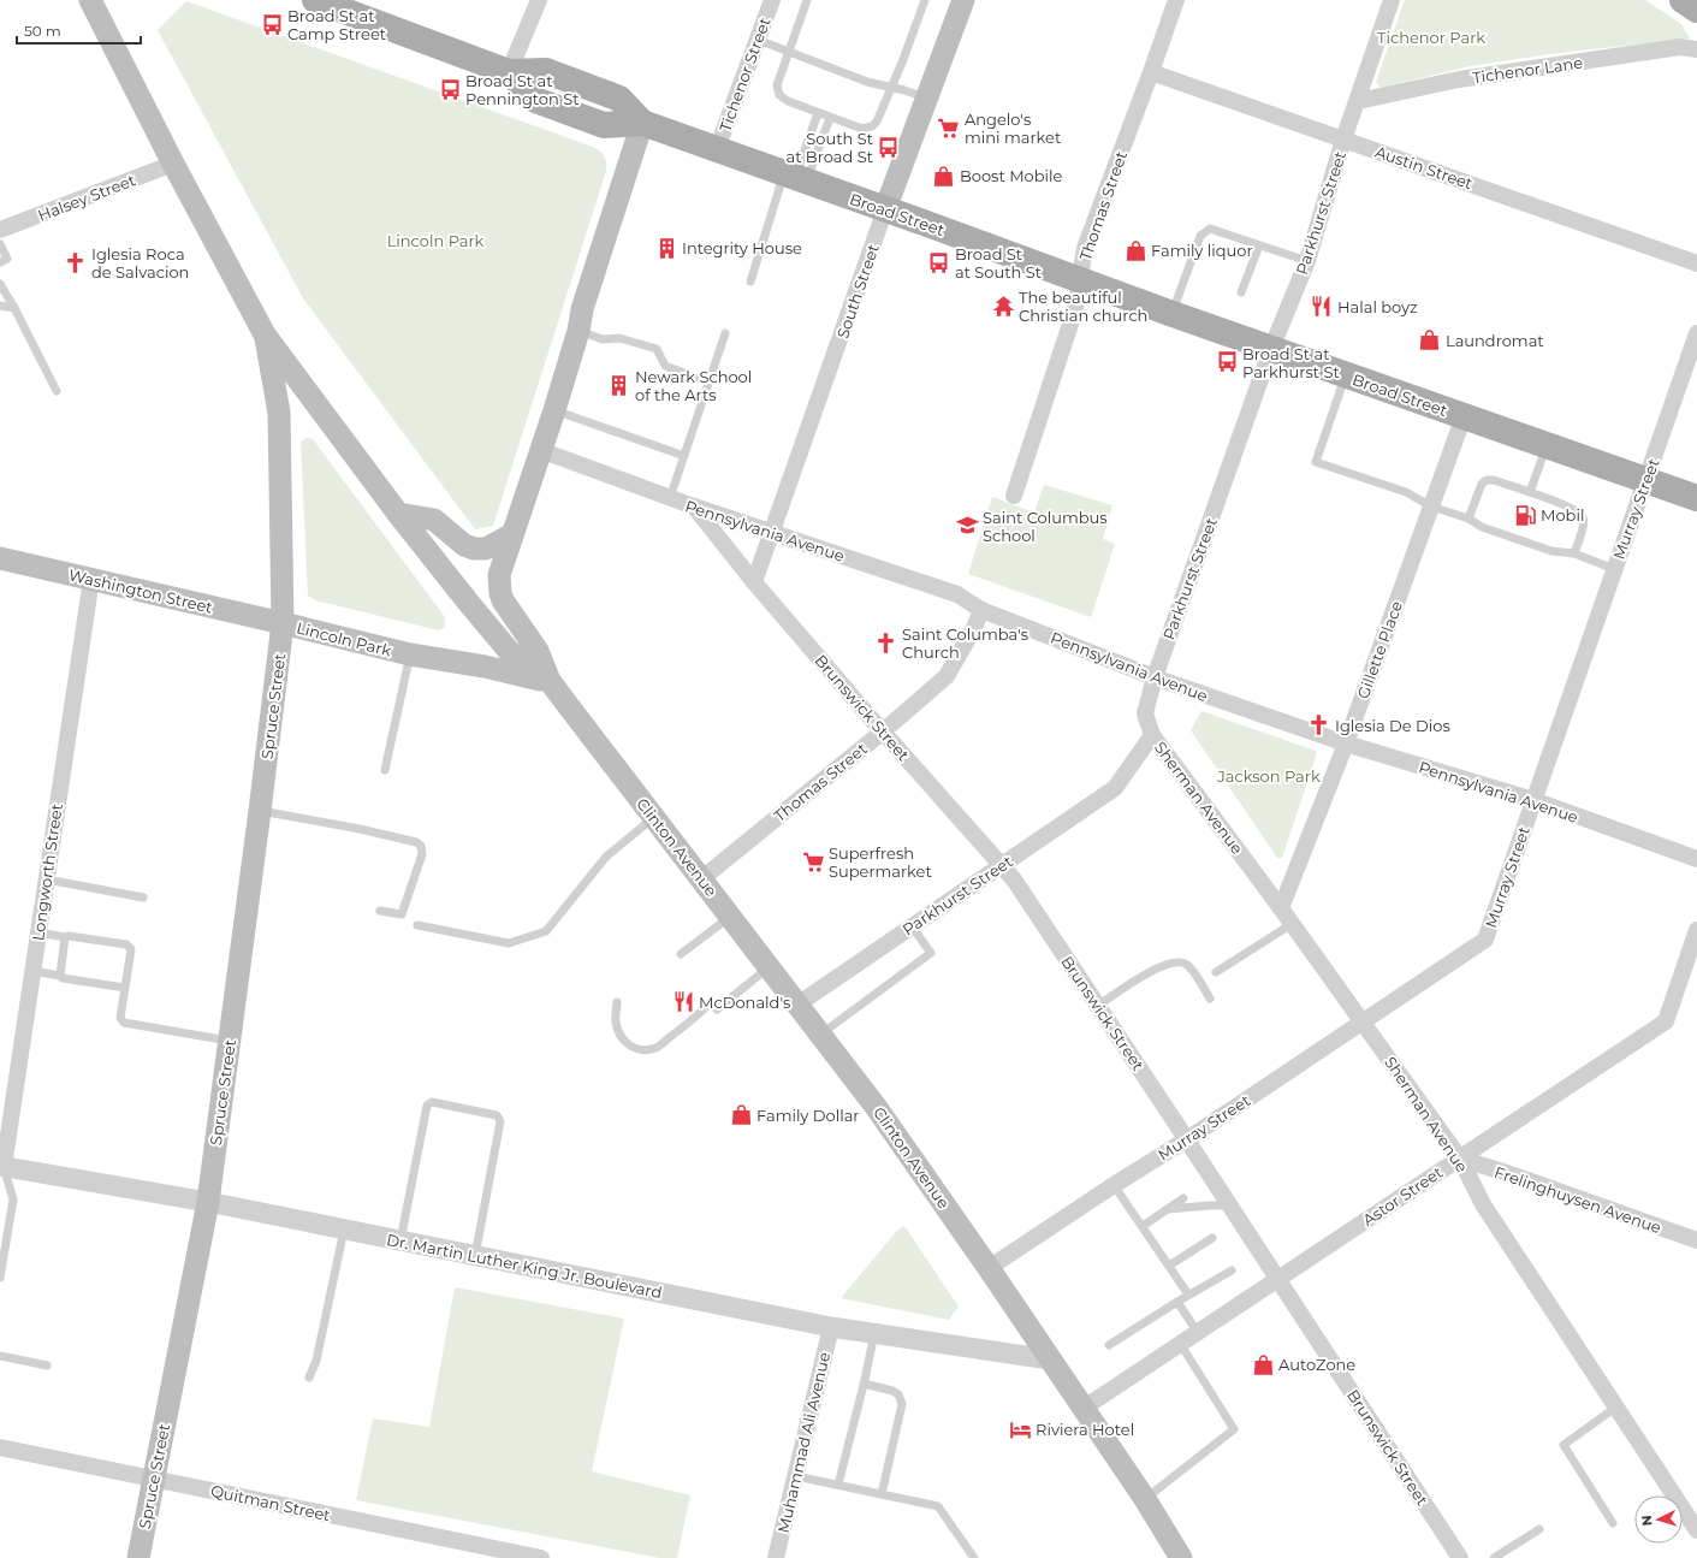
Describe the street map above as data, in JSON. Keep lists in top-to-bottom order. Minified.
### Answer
{"streets":{"main road":["Broad Street","South Street","Washington Street","Lincoln Park","Spruce Street","Clinton Avenue"],"street":["Tichenor Lane","Tichenor Street","Austin Street","Halsey Street","Thomas Street","Parkhurst Street","Murray Street","Pennsylvania Avenue","Gillette Place","Brunswick Street","Sherman Avenue","Longworth Street","Astor Street","Frelinghuysen Avenue","Dr. Martin Luther King Jr. Boulevard","Muhammad Ali Avenue","Quitman Street"]},"crossings":[["Tichenor Lane","Parkhurst Street"],["Tichenor Street","Broad Street"],["Austin Street","Thomas Street"],["Austin Street","Parkhurst Street"],["Halsey Street","Lincoln Park"],["Thomas Street","Broad Street"],["Thomas Street","Pennsylvania Avenue"],["Thomas Street","Brunswick Street"],["Thomas Street","Clinton Avenue"],["Parkhurst Street","Broad Street"],["Parkhurst Street","Pennsylvania Avenue"],["Parkhurst Street","Brunswick Street"],["Parkhurst Street","Sherman Avenue"],["Parkhurst Street","Clinton Avenue"],["Broad Street","South Street"],["Broad Street","Murray Street"],["Broad Street","Gillette Place"],["South Street","Pennsylvania Avenue"],["South Street","Brunswick Street"],["Murray Street","Pennsylvania Avenue"],["Murray Street","Brunswick Street"],["Murray Street","Sherman Avenue"],["Murray Street","Clinton Avenue"],["Pennsylvania Avenue","Gillette Place"],["Pennsylvania Avenue","Brunswick Street"],["Washington Street","Lincoln Park"],["Washington Street","Spruce Street"],["Washington Street","Longworth Street"],["Lincoln Park","Spruce Street"],["Lincoln Park","Clinton Avenue"],["Gillette Place","Sherman Avenue"],["Spruce Street","Dr. Martin Luther King Jr. Boulevard"],["Spruce Street","Quitman Street"],["Brunswick Street","Astor Street"],["Sherman Avenue","Astor Street"],["Sherman Avenue","Frelinghuysen Avenue"],["Clinton Avenue","Astor Street"],["Clinton Avenue","Dr. Martin Luther King Jr. Boulevard"],["Longworth Street","Dr. Martin Luther King Jr. Boulevard"],["Astor Street","Frelinghuysen Avenue"],["Dr. Martin Luther King Jr. Boulevard","Muhammad Ali Avenue"]],"parks":["Tichenor Park","Lincoln Park","Jackson Park"],"places":{"bus stop":["Broad St at Camp Street","Broad St at Pennington St","South St at Broad St","Broad St at South St","Broad St at Parkhurst St"],"supermarket":["Angelo's mini market","Superfresh Supermarket"],"shop":["Boost Mobile","Family liquor","Laundromat","Family Dollar","AutoZone"],"building":["Integrity House","Newark School of the Arts"],"church":["Iglesia Roca de Salvacion","Saint Columba's Church","Iglesia De Dios"],"temple":["The beautiful Christian church"],"restaurant":["Halal boyz","McDonald's"],"fuel station":["Mobil"],"school or university":["Saint Columbus School"],"hotel":["Riviera Hotel"]},"scale_bar":"50 m","north":"left"}
